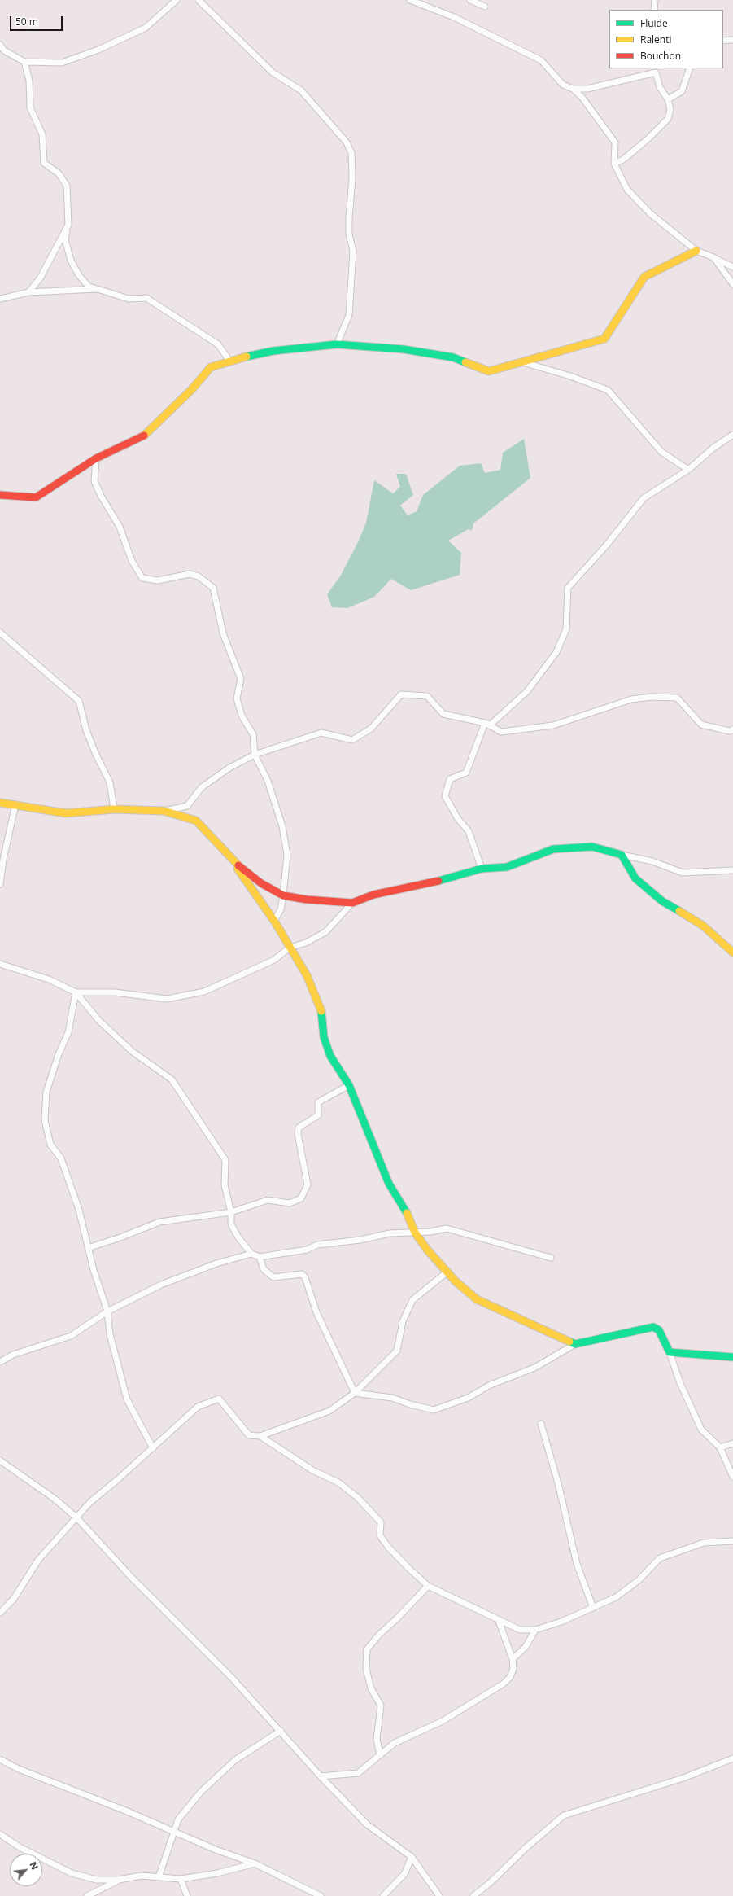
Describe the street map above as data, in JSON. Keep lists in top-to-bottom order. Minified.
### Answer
{"legend":["Fluide","Ralenti","Bouchon"],"scale_bar":"50 m","north":"top right"}
